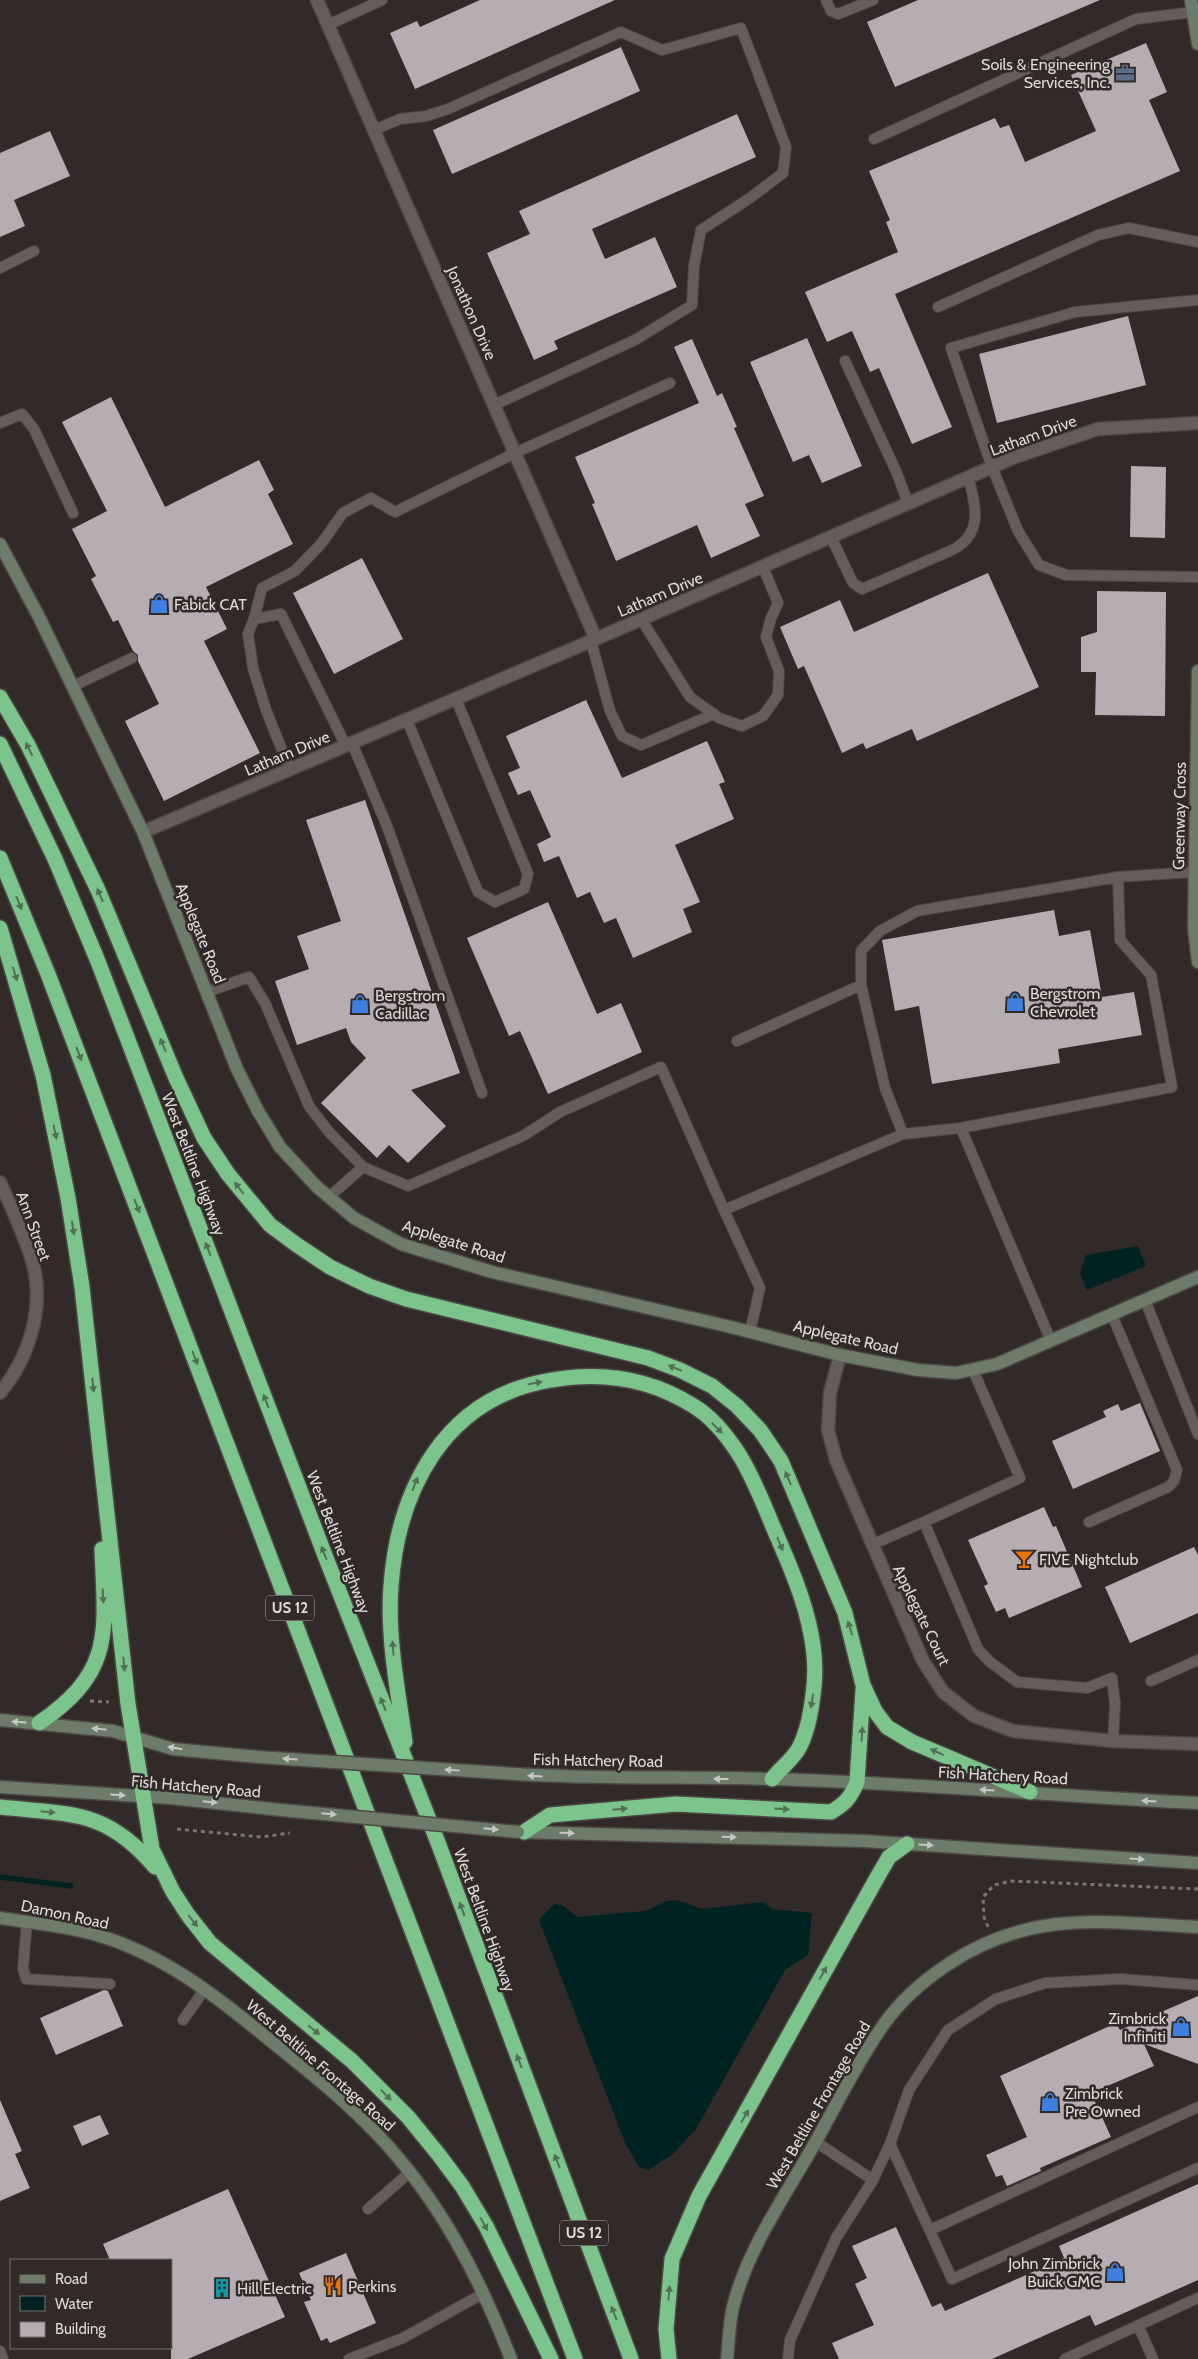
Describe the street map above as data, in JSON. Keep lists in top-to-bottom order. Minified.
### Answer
{"streets":{"highway":["West Beltline Highway","US 12"],"street":["Jonathon Drive","Latham Drive","Greenway Cross","Applegate Road","Ann Street","Applegate Court","Fish Hatchery Road","Damon Road","West Beltline Frontage Road"]},"crossings":[["Jonathon Drive","Latham Drive"],["Latham Drive","Applegate Road"],["Applegate Road","Applegate Court"],["Damon Road","West Beltline Frontage Road"]],"places":{"office":["Soils & Engineering Services, Inc."],"shop":["Fabick CAT","Bergstrom Chevrolet","Bergstrom Cadillac","Zimbrick Infiniti","Zimbrick Pre Owned","John Zimbrick Buick GMC"],"bar":["FIVE Nightclub"],"restaurant":["Perkins"],"building":["Hill Electric"]},"legend":["Road","Water","Building"]}
